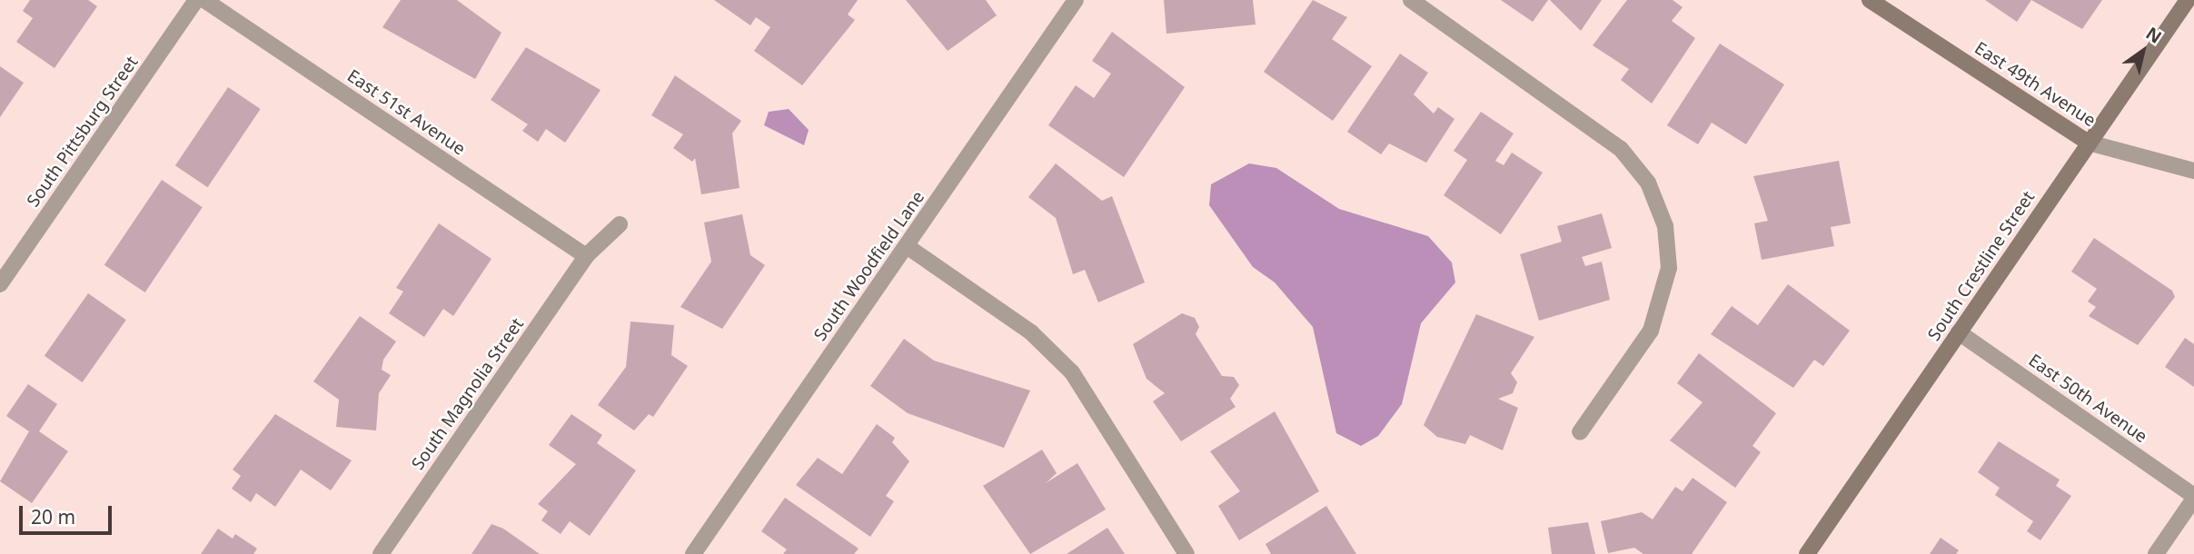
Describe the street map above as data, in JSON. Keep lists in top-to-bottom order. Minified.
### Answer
{"streets":{"street":["East 49th Avenue","East 51st Avenue","South Pittsburg Street","South Woodfield Lane","South Crestline Street","South Magnolia Street","East 50th Avenue"]},"crossings":[["East 49th Avenue","South Crestline Street"],["East 51st Avenue","South Magnolia Street"],["South Crestline Street","East 50th Avenue"]],"scale_bar":"20 m","north":"top right"}
